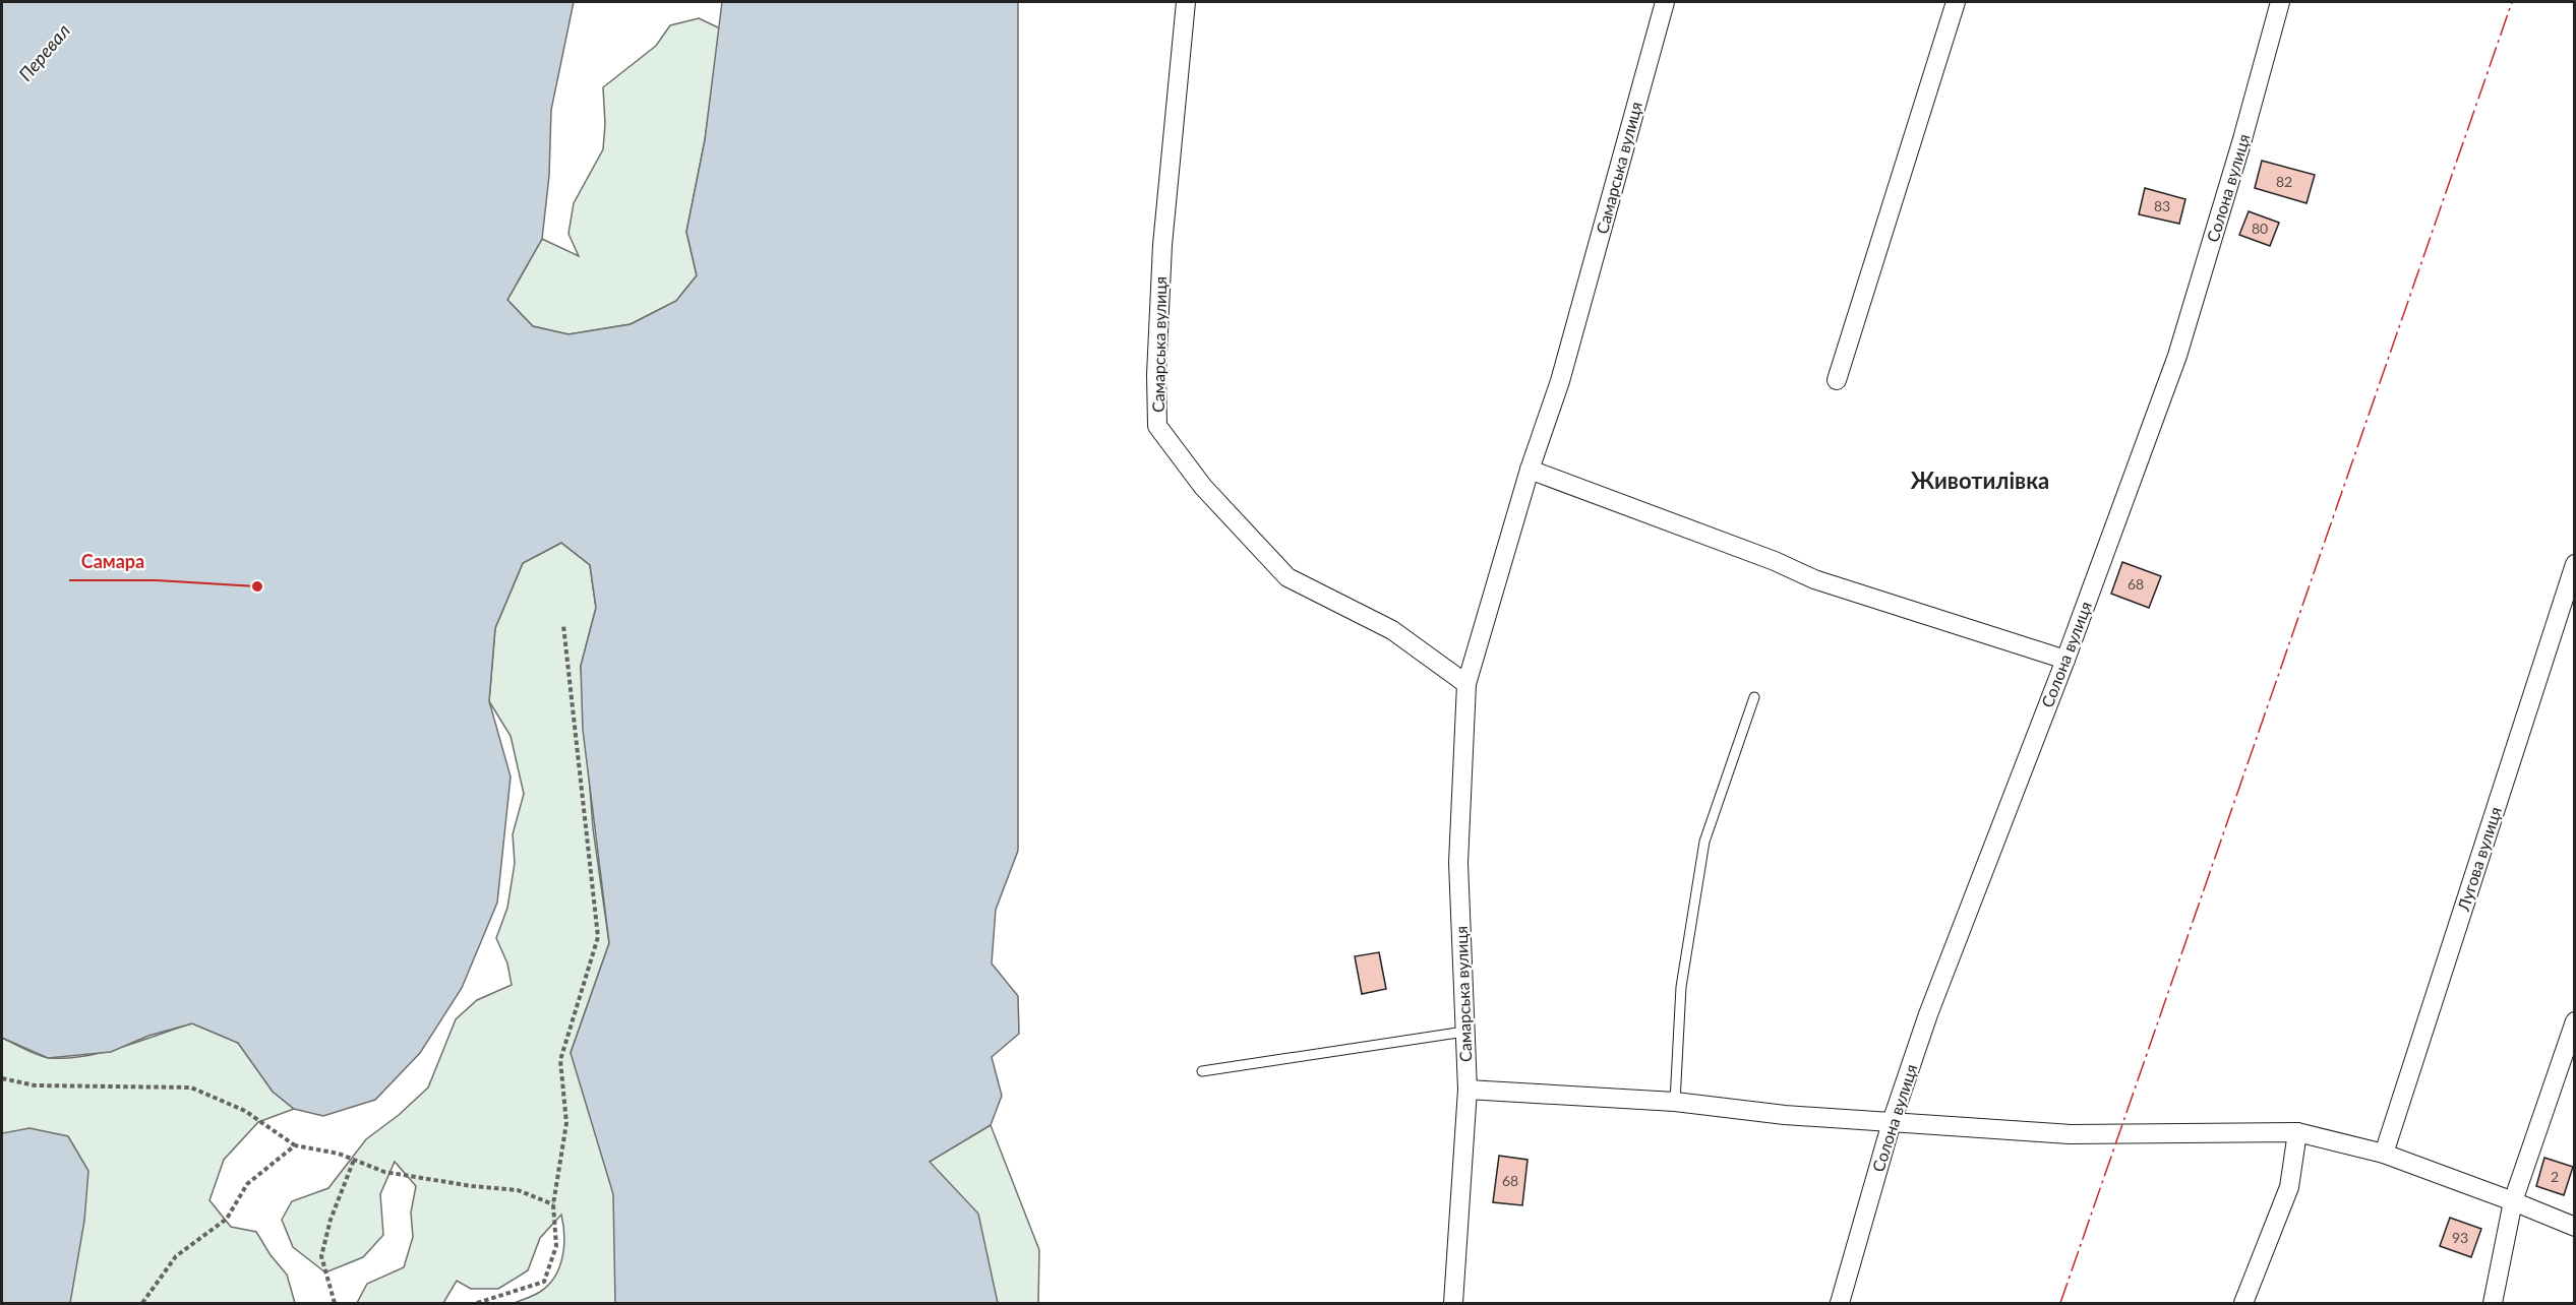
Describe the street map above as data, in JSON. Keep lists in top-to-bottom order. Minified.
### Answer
{"streets":{"street":["Самарська вулиця","Солона вулиця","Лугова вулиця"]},"districts":["Животилівка"],"water":["Перевал"],"places":["Самара"],"house_numbers":["82","83","80","68","2","68","93"]}
